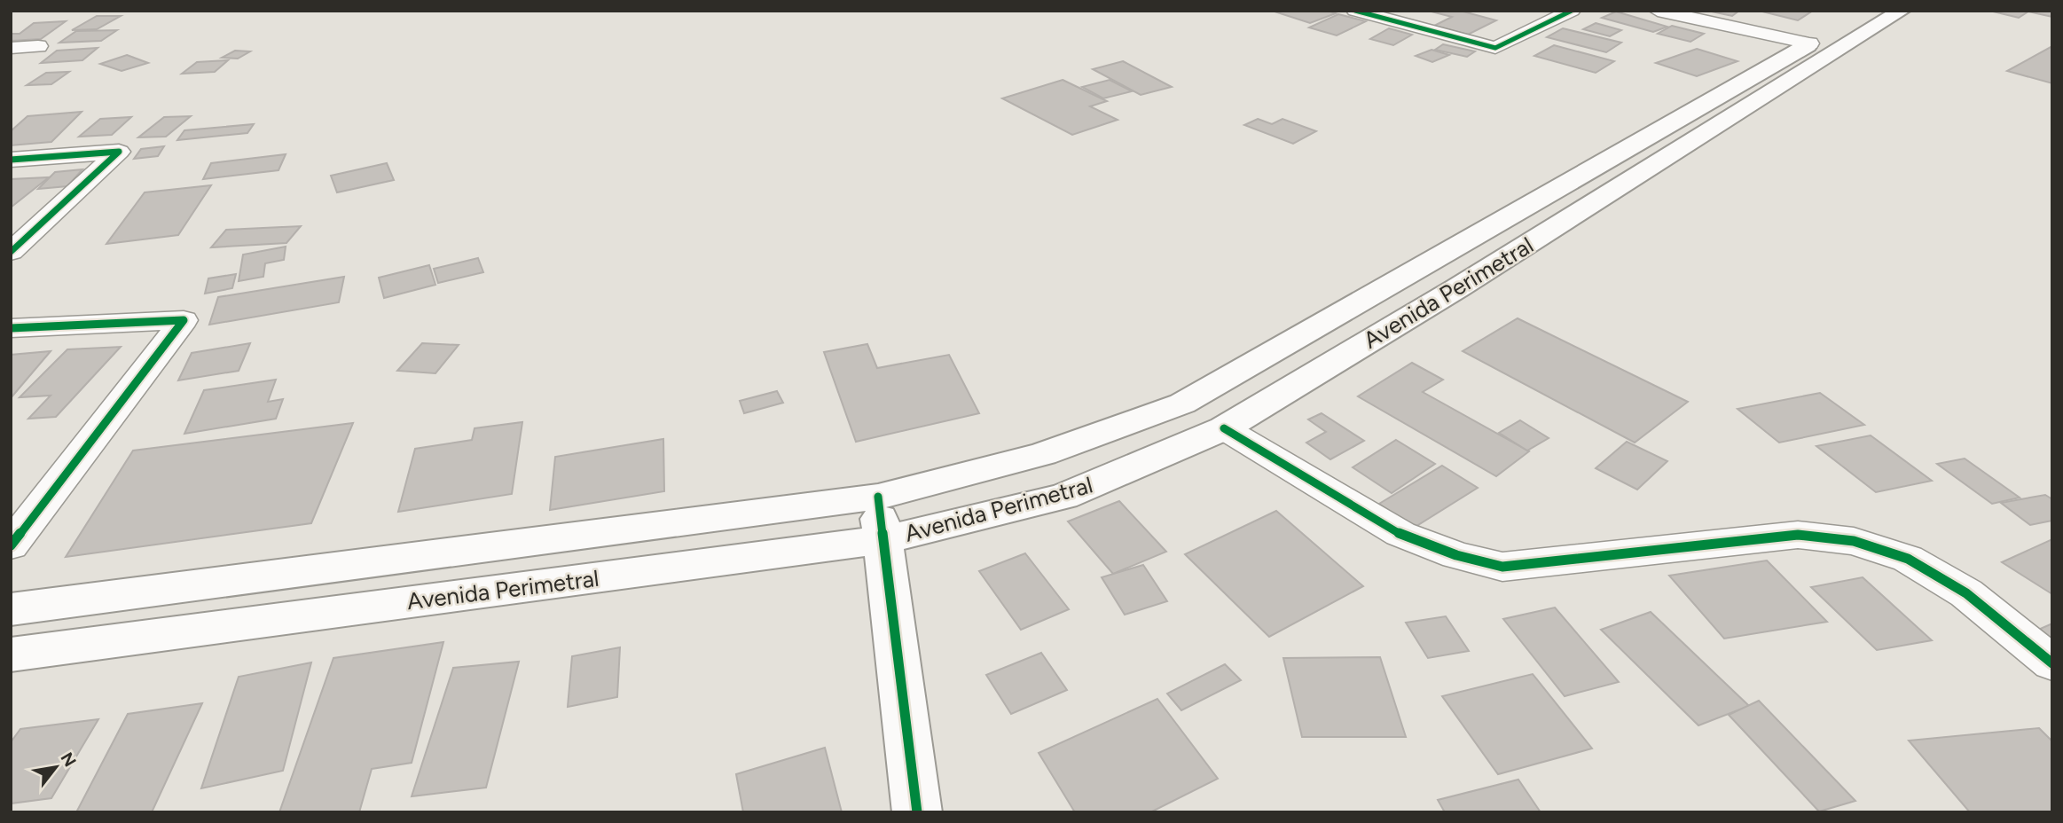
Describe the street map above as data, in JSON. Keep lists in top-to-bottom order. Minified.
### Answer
{"streets":{"main road":["Avenida Perimetral"]},"north":"top right"}
